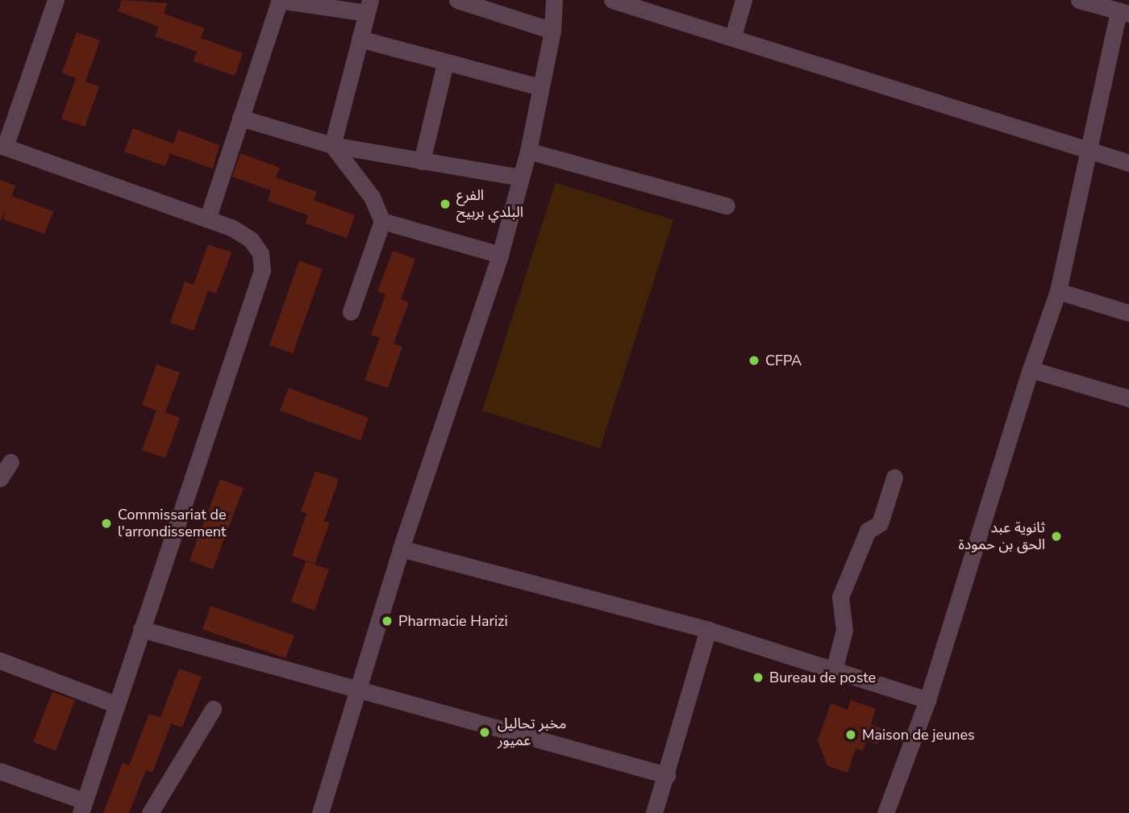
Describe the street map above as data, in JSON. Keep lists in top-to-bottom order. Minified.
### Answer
{"places":["الفرع البلدي بربيح","CFPA","Commissariat de l'arrondissement","ثانوية عبد الحق بن حمودة","Pharmacie Harizi","Bureau de poste","مخبر تحاليل عميور","Maison de jeunes"]}
